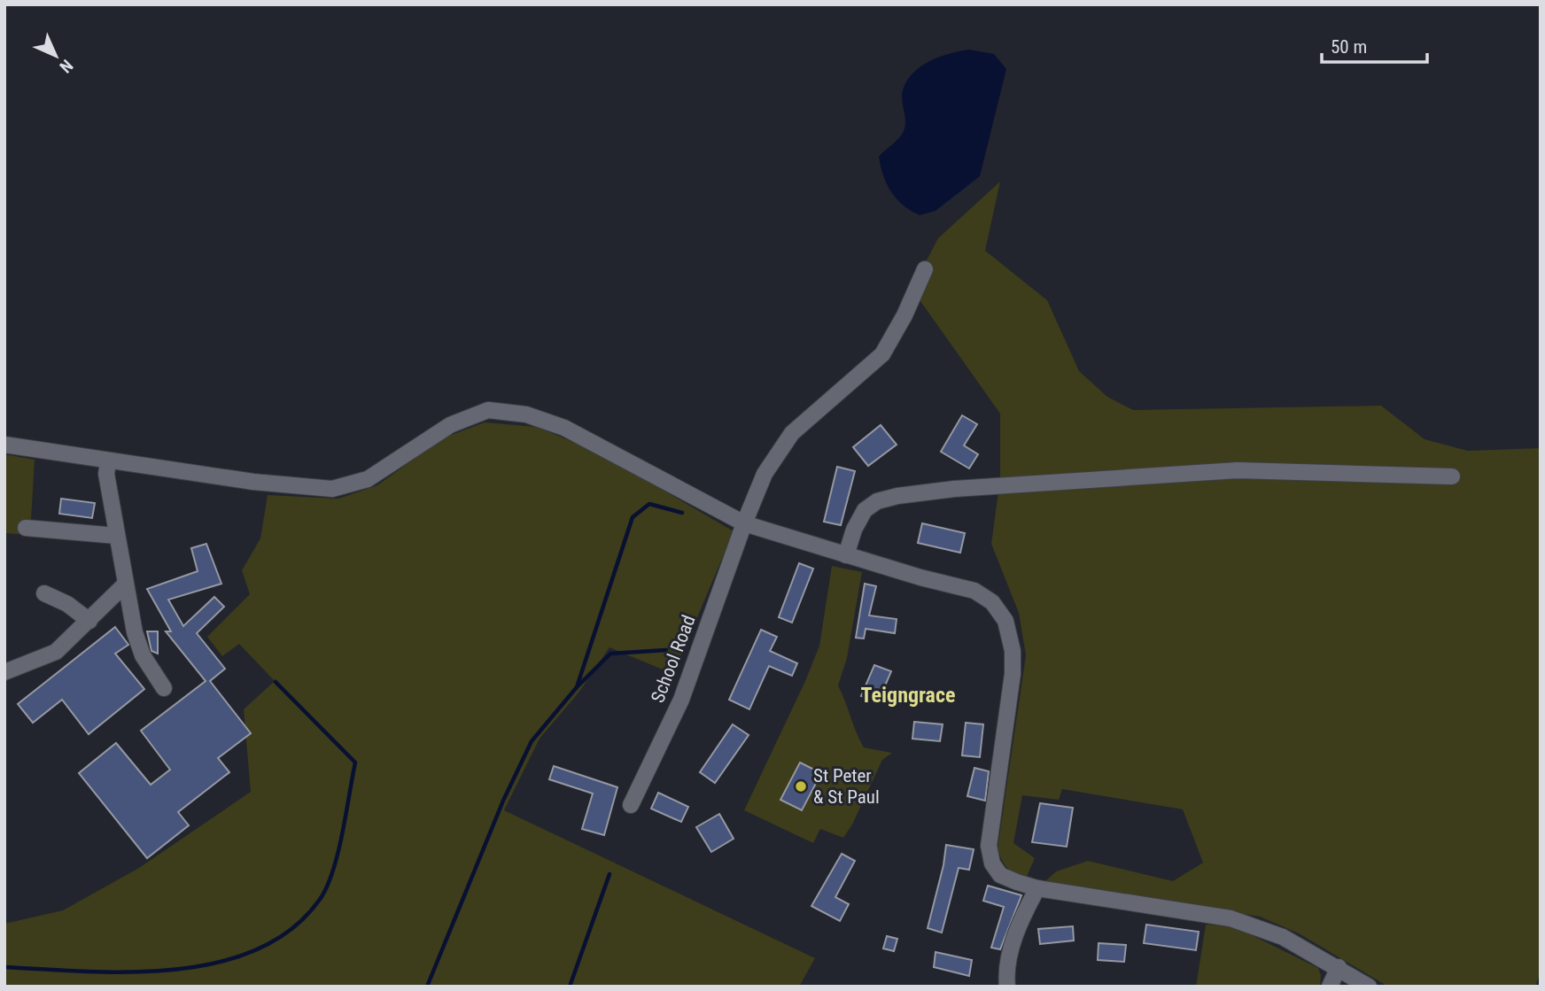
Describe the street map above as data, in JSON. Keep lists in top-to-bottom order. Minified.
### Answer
{"streets":{"street":["School Road"]},"districts":["Teigngrace"],"places":["St Peter & St Paul"],"scale_bar":"50 m","north":"bottom right"}
